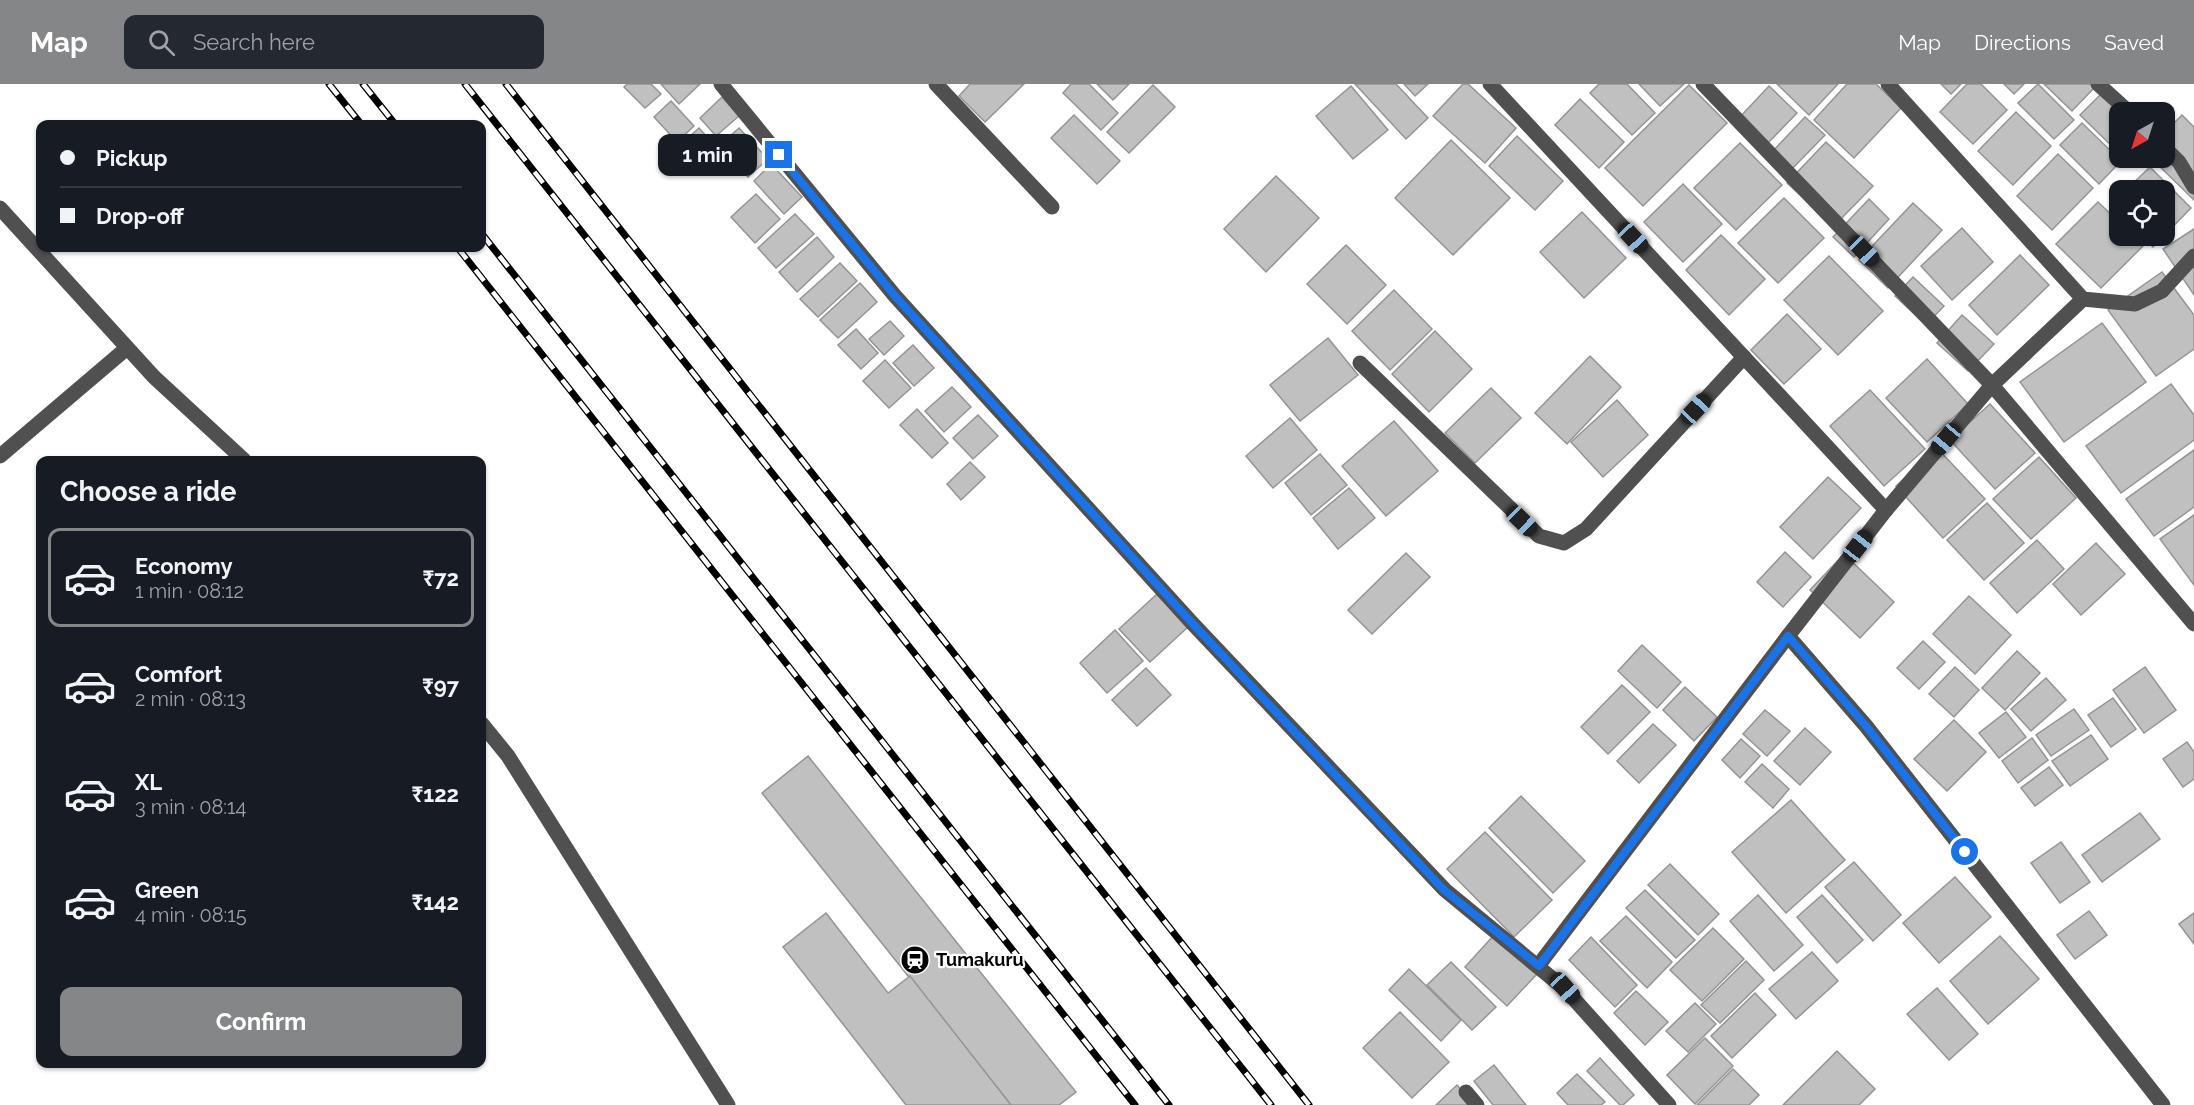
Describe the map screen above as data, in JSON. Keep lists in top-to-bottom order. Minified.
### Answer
{"places":{"station":["Tumakuru"]},"north":"bottom left","page":{"header":"Map","search":"Search here","nav":["Map","Directions","Saved"],"banner":["Pickup","Drop-off"],"bubble":"1 min","heading":"Choose a ride","list":[{"name":"Economy","note":"1 min · 08:12","value":"₹72"},{"name":"Comfort","note":"2 min · 08:13","value":"₹97"},{"name":"XL","note":"3 min · 08:14","value":"₹122"},{"name":"Green","note":"4 min · 08:15","value":"₹142"}],"buttons":"Confirm"}}
